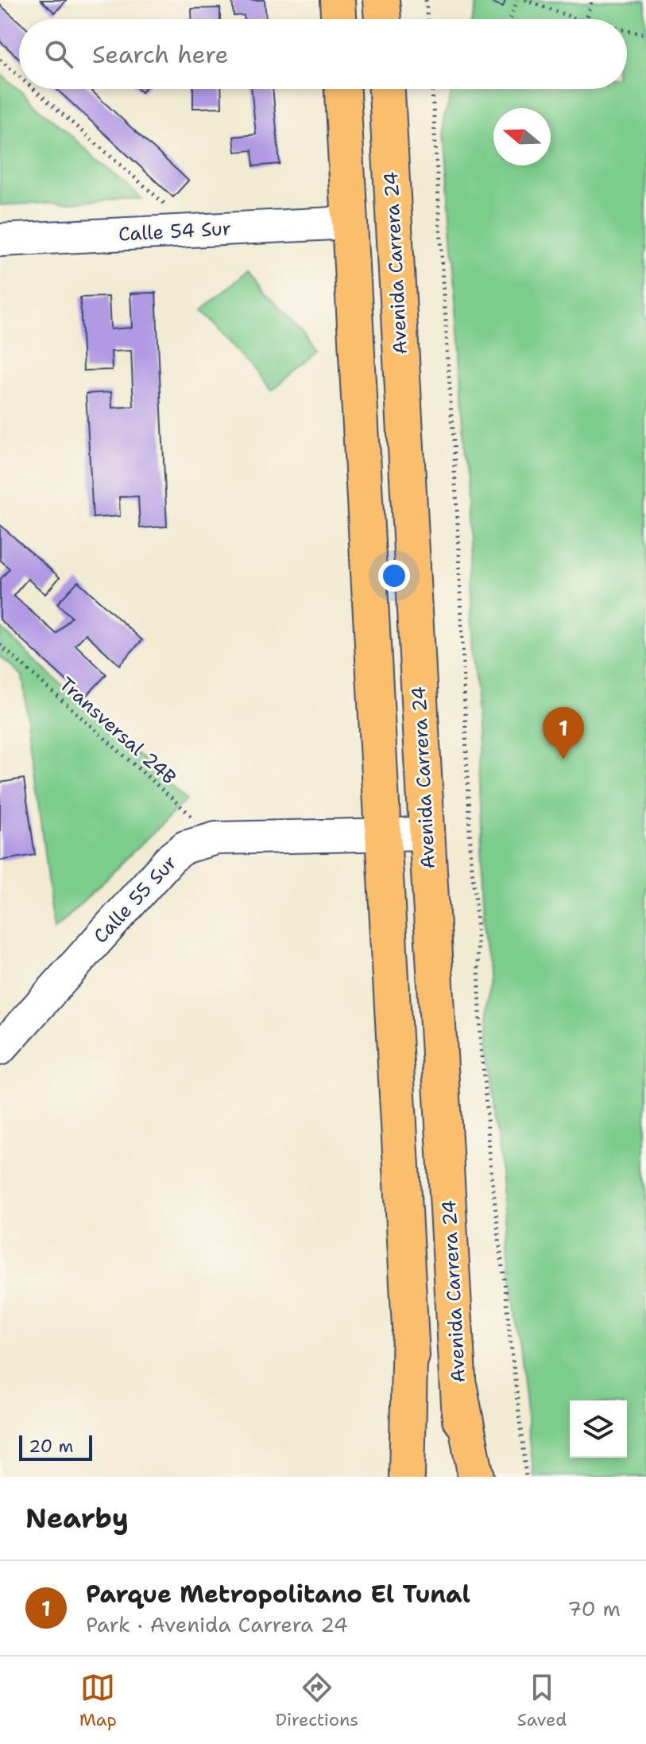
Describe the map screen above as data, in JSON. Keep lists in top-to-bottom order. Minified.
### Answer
{"streets":{"main road":["Avenida Carrera 24"],"street":["Calle 54 Sur","Calle 55 Sur"],"path":["Transversal 24B"]},"crossings":[["Avenida Carrera 24","Calle 55 Sur"],["Transversal 24B","Calle 55 Sur"]],"scale_bar":"20 m","north":"left","page":{"search":"Search here","pins":"1","scale":"20 m","heading":"Nearby","list":[{"mark":"1","name":"Parque Metropolitano El Tunal","note":"Park · Avenida Carrera 24","value":"70 m"}],"nav":["Map","Directions","Saved"]}}
